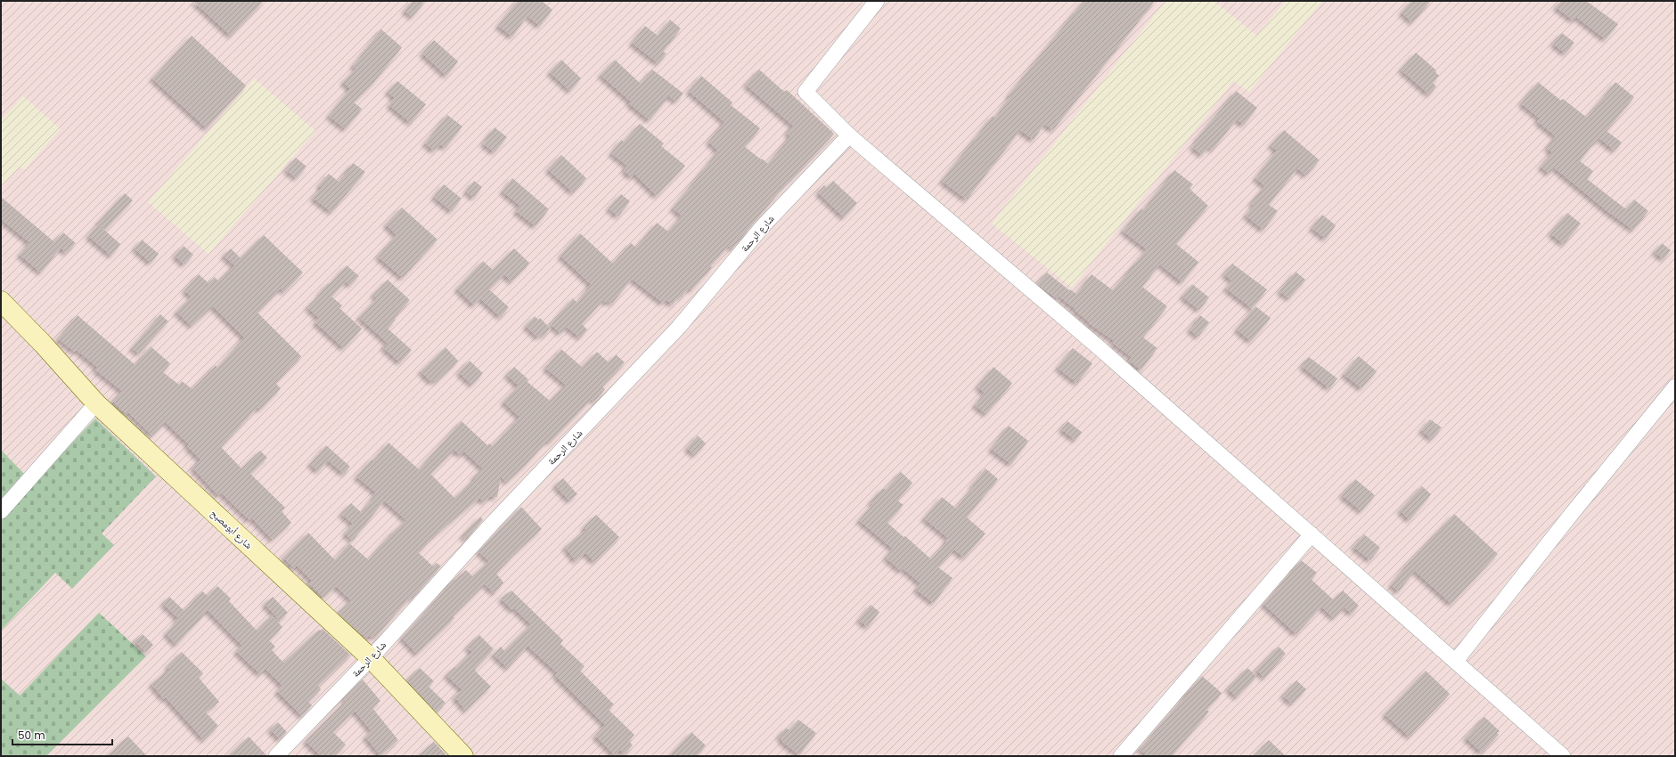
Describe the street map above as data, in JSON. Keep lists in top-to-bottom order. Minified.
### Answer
{"streets":{"street":["شارع الرحمة","شارع أبومصبح"]},"crossings":[["شارع الرحمة","شارع أبومصبح"]],"scale_bar":"50 m"}
